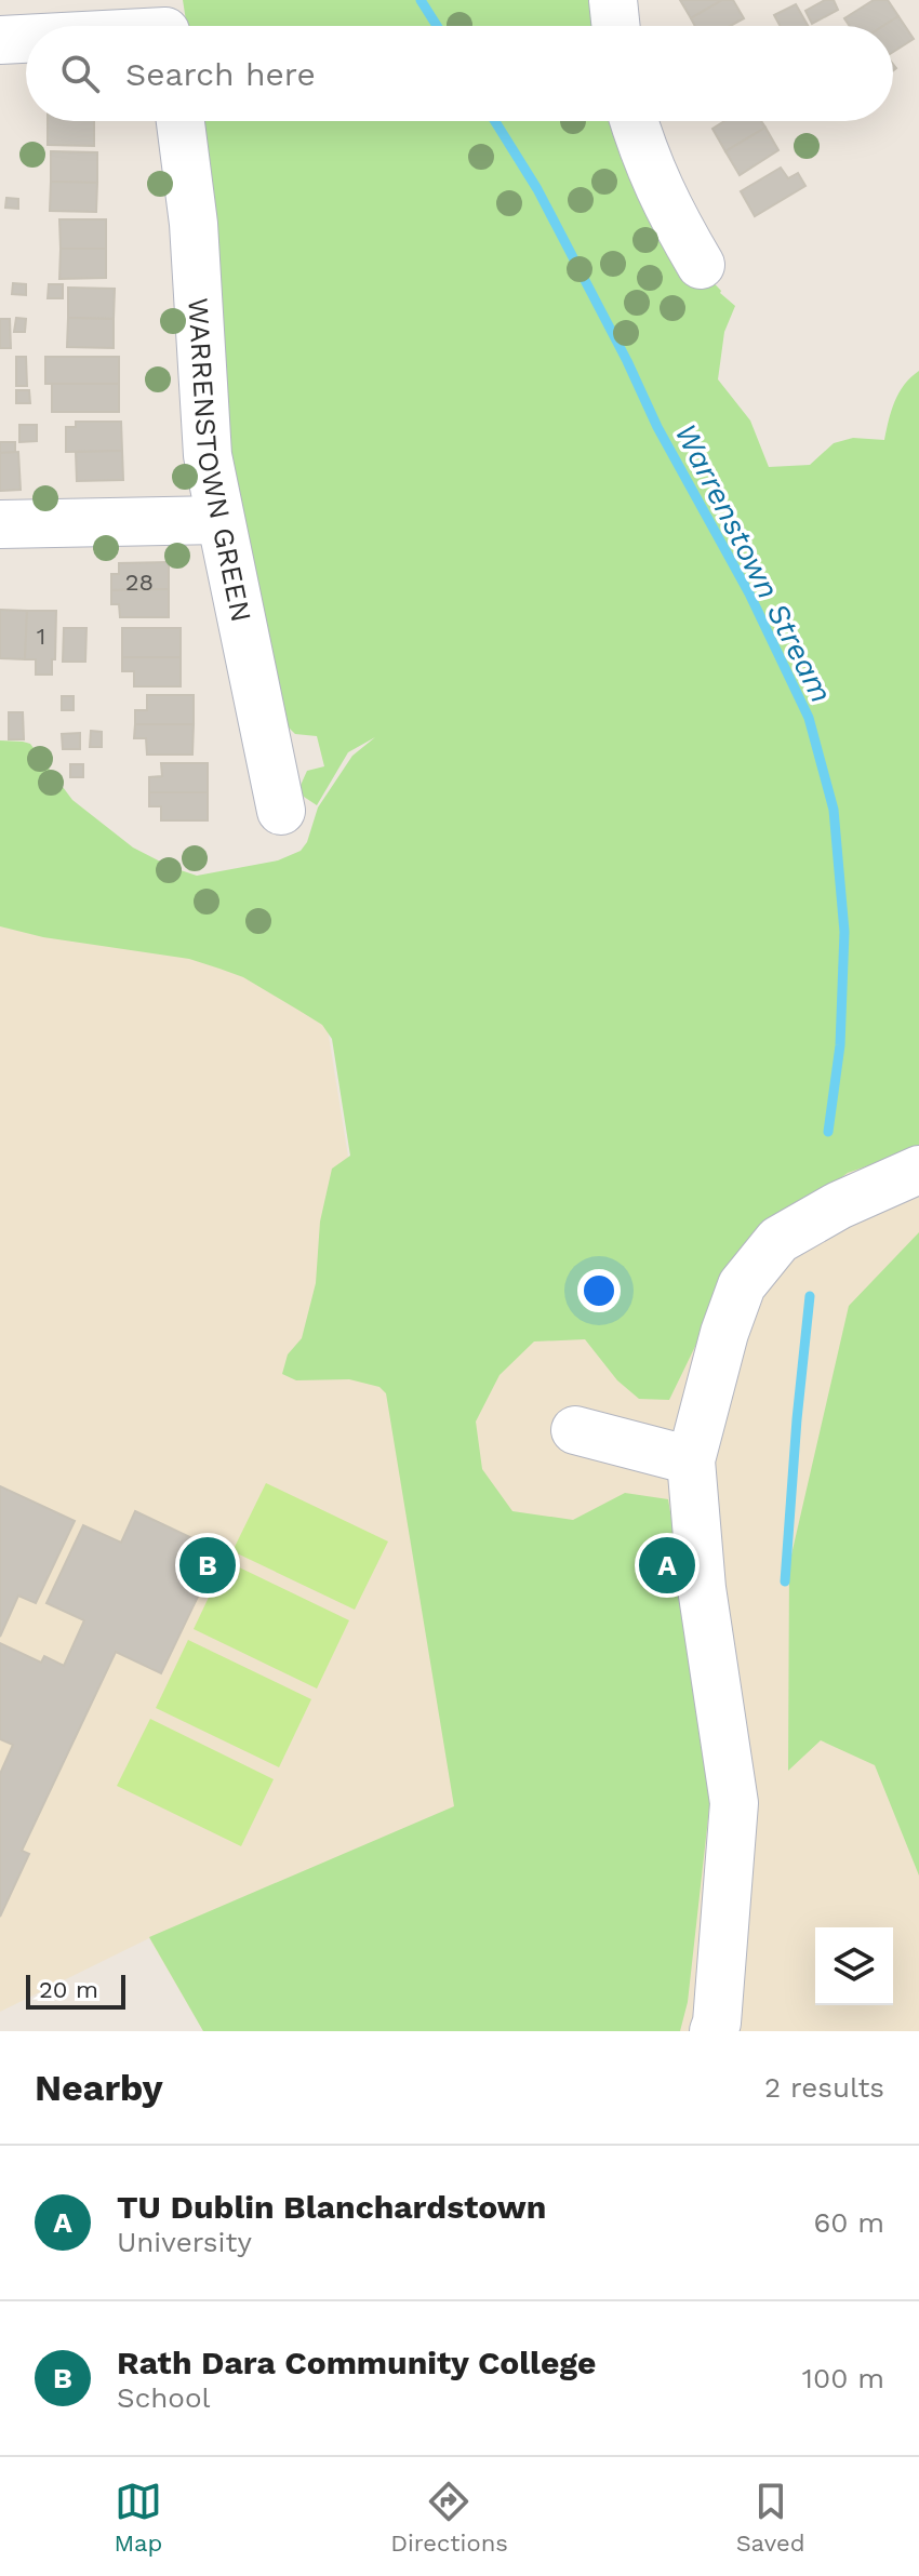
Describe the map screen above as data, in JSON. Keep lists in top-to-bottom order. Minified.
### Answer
{"streets":{"street":["WARRENSTOWN GREEN"]},"water":["Warrenstown Stream"],"house_numbers":["28","1"],"scale_bar":"20 m","page":{"search":"Search here","pins":["A","B"],"scale":"20 m","heading":["Nearby","2 results"],"list":[{"mark":"A","name":"TU Dublin Blanchardstown","note":"University","value":"60 m"},{"mark":"B","name":"Rath Dara Community College","note":"School","value":"100 m"}],"nav":["Map","Directions","Saved"]}}
